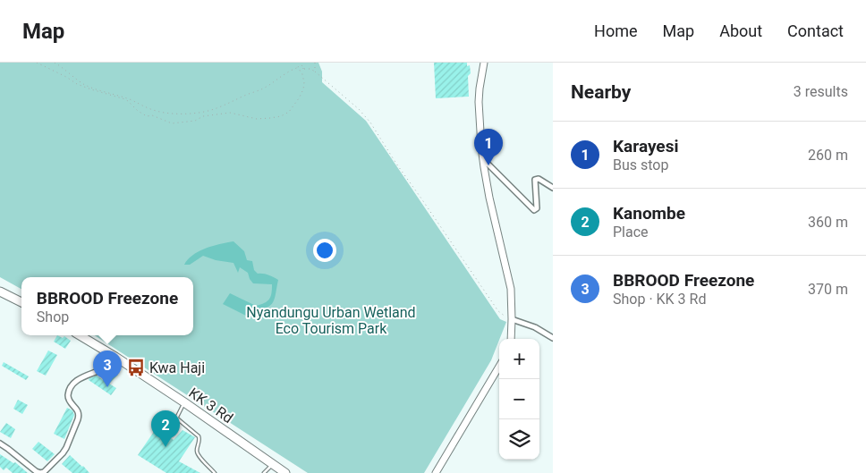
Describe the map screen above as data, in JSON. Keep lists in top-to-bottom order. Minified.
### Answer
{"streets":{"highway":["KK 3 Rd"]},"parks":["Nyandungu Urban Wetland Eco Tourism Park"],"places":{"bus stop":["Kwa Haji"]},"page":{"header":"Map","nav":["Home","Map","About","Contact"],"heading":["Nearby","3 results"],"list":[{"mark":"1","name":"Karayesi","note":"Bus stop","value":"260 m"},{"mark":"2","name":"Kanombe","note":"Place","value":"360 m"},{"mark":"3","name":"BBROOD Freezone","note":"Shop · KK 3 Rd","value":"370 m"}],"pins":["1","3","2"],"popup":["BBROOD Freezone","Shop"],"map_buttons":["+","−"]}}
